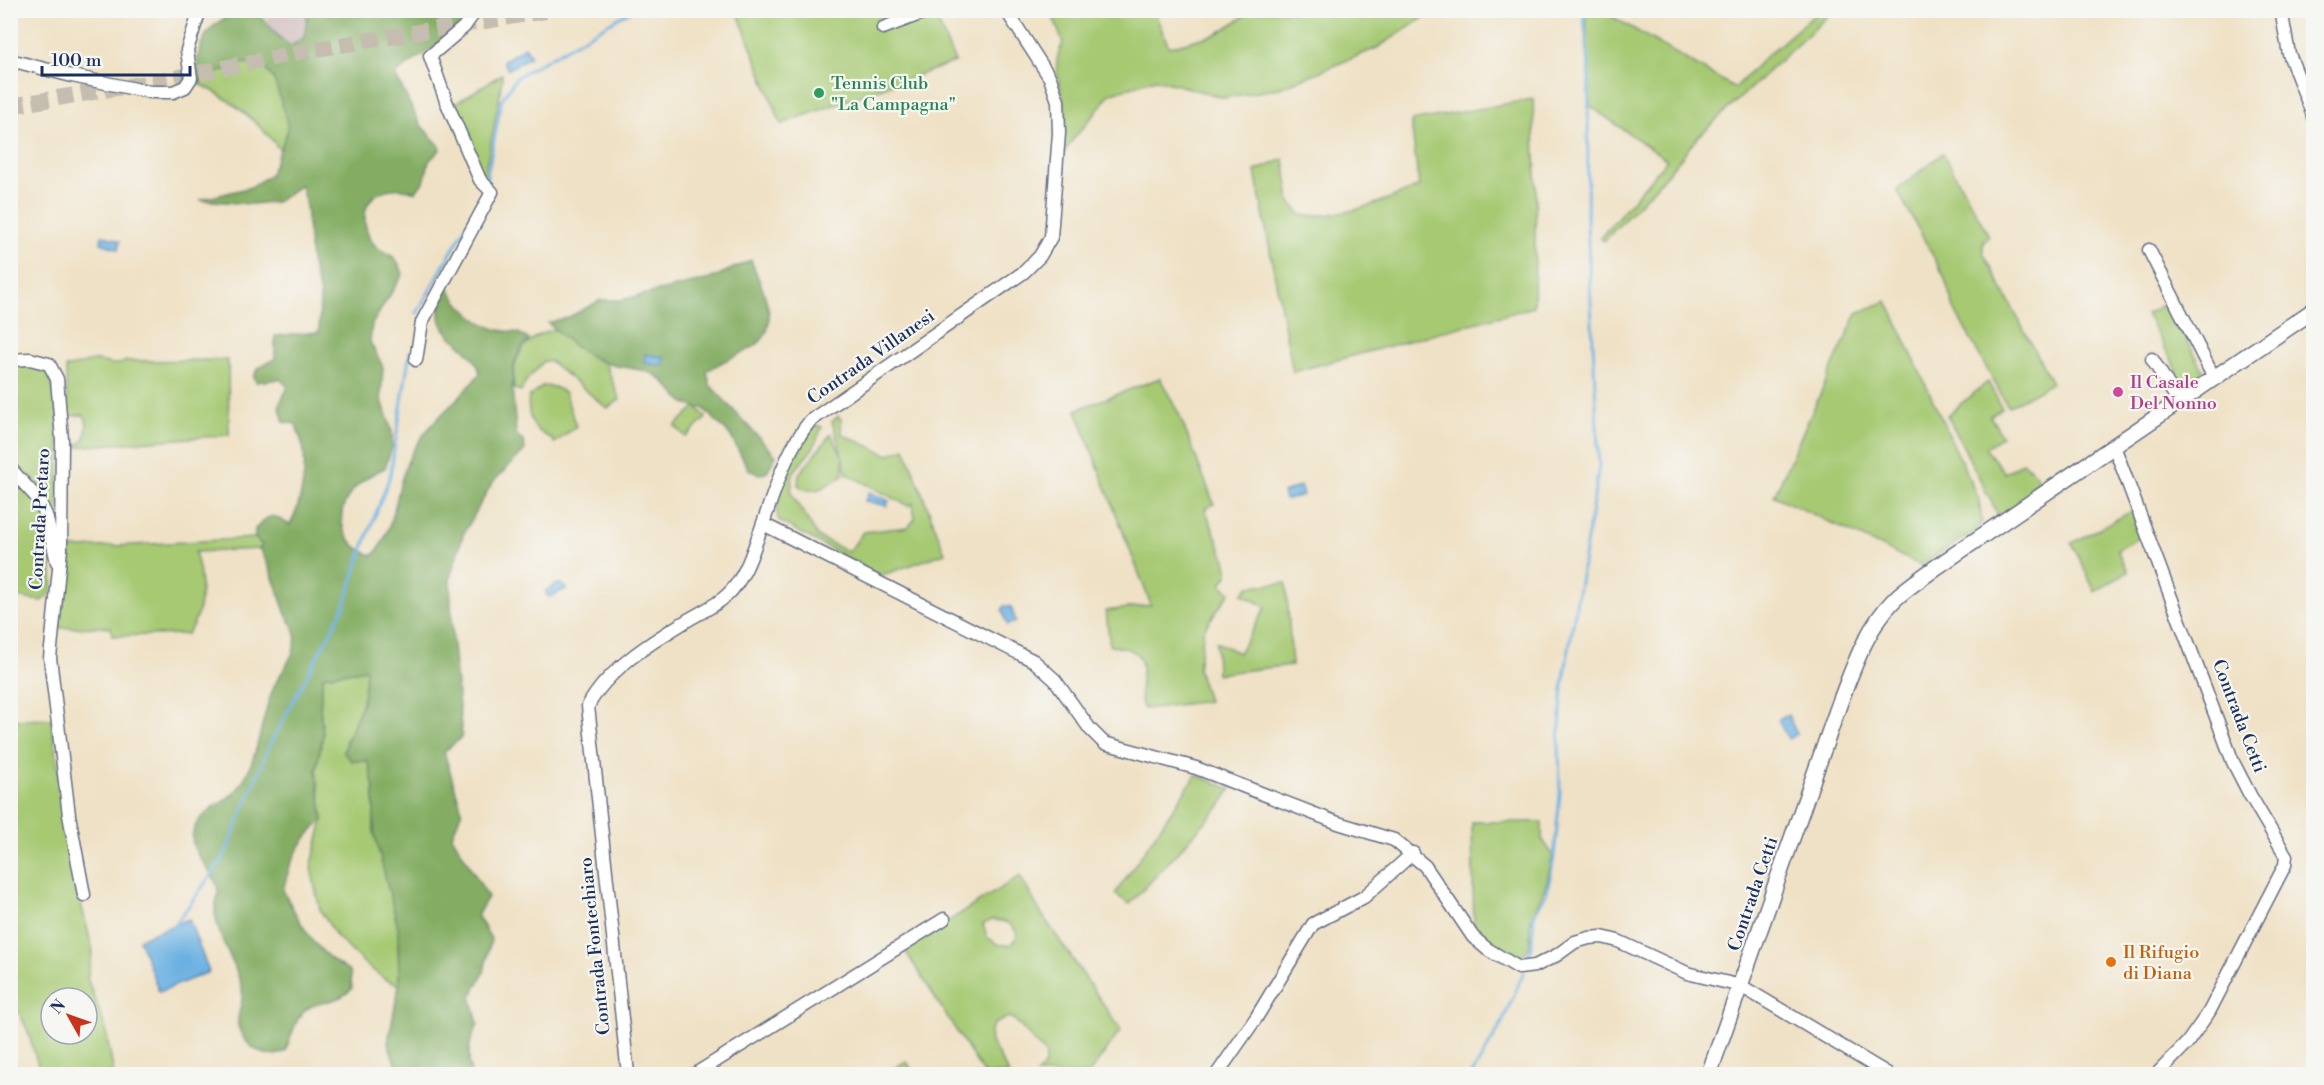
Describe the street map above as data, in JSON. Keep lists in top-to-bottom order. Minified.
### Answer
{"streets":{"main road":["Contrada Cetti"],"street":["Contrada Villanesi","Contrada Pretaro","Contrada Fontechiaro"]},"crossings":[["Contrada Villanesi","Contrada Fontechiaro"]],"places":["Tennis Club \"La Campagna\"","Il Casale Del Nonno","Il Rifugio di Diana"],"scale_bar":"100 m","north":"top left"}
